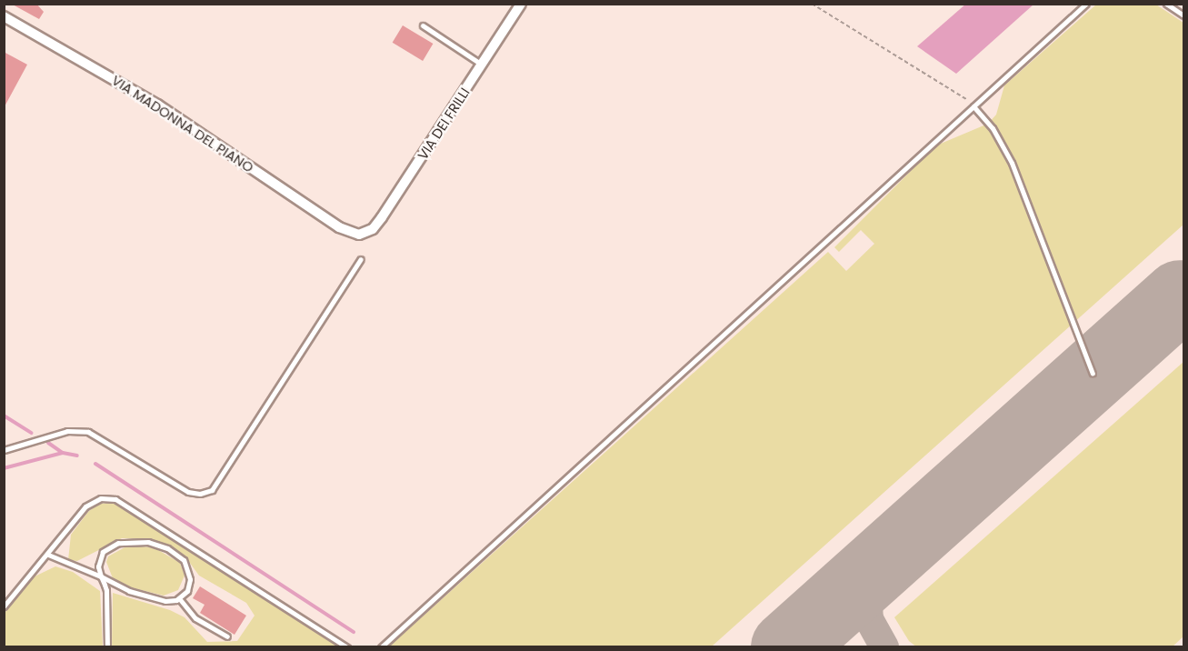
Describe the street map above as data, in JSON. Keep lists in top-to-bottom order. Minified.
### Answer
{"streets":{"street":["VIA MADONNA DEL PIANO","VIA DEI FRILLI"]},"crossings":[["VIA MADONNA DEL PIANO","VIA DEI FRILLI"]]}
